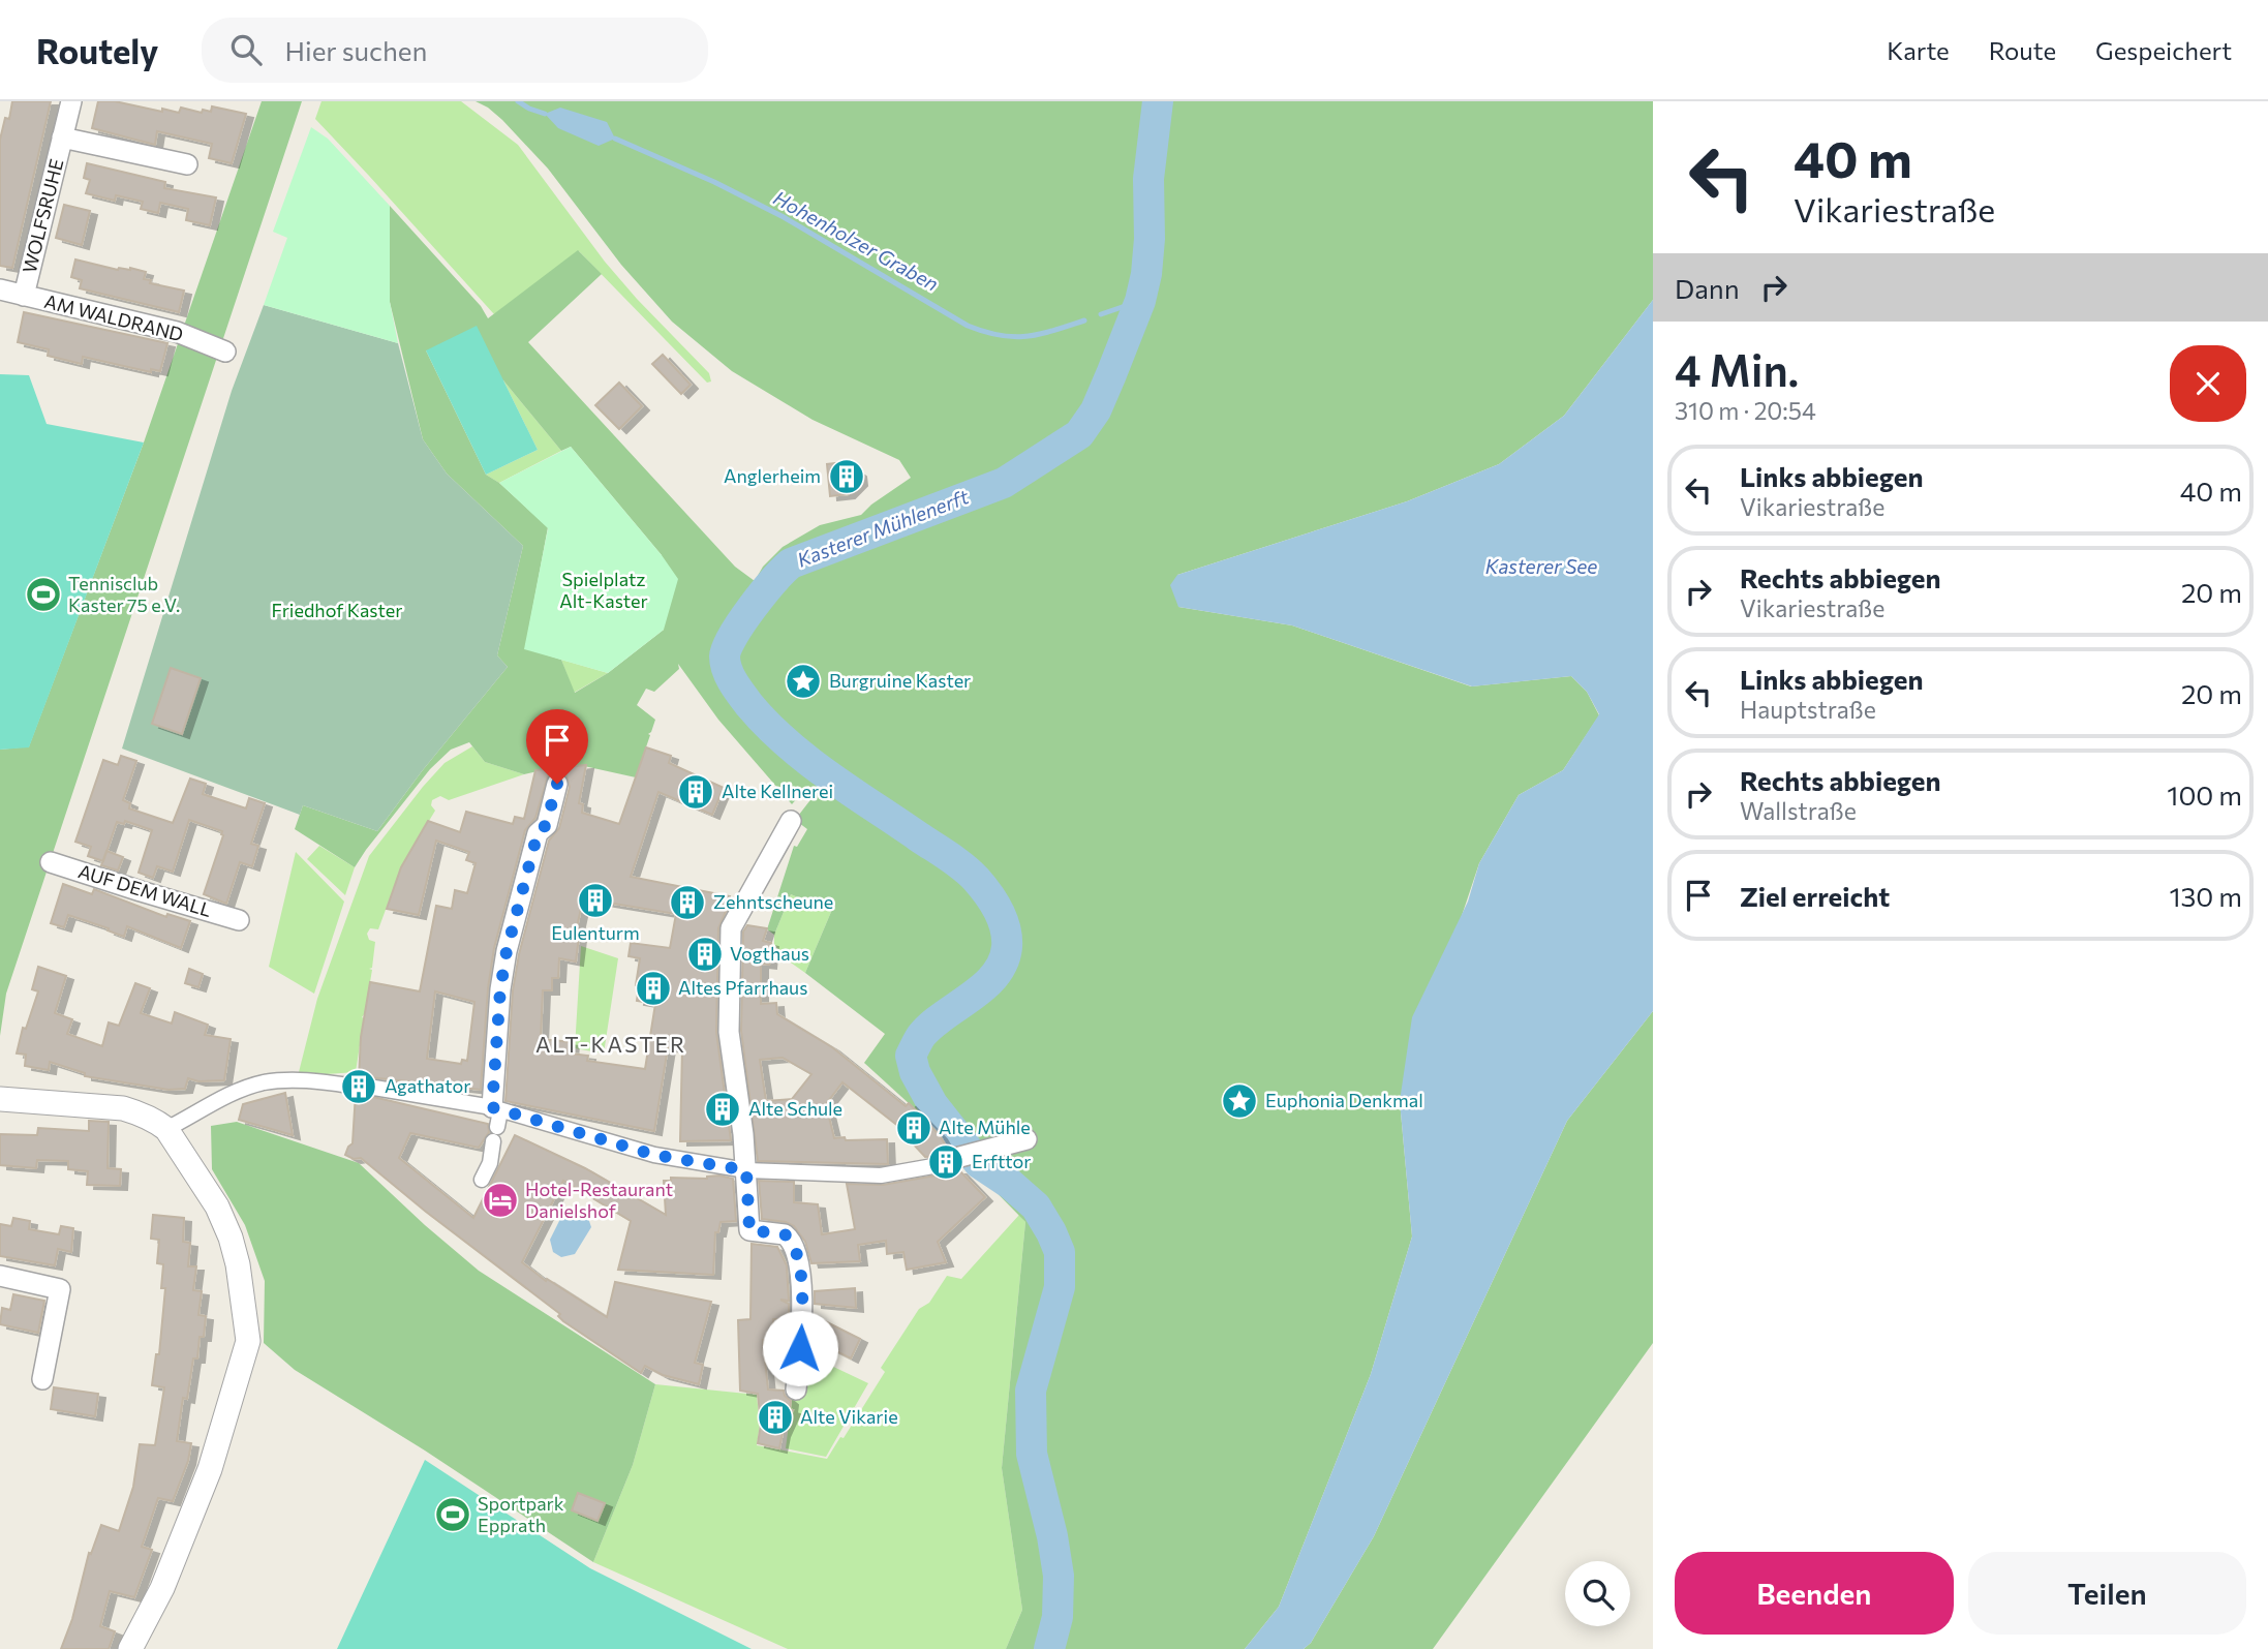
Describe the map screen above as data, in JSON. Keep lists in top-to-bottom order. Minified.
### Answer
{"streets":{"street":["WOLFSRUHE","AM WALDRAND","AUF DEM WALL"]},"crossings":[["WOLFSRUHE","AM WALDRAND"]],"districts":["ALT-KASTER"],"water":["Hohenholzer Graben","Kasterer Mühlenerft","Kasterer See"],"parks":["Spielplatz Alt-Kaster","Friedhof Kaster"],"places":{"building":["Anglerheim","Alte Kellnerei","Eulenturm","Zehntscheune","Vogthaus","Altes Pfarrhaus","Agathator","Alte Schule","Alte Mühle","Erfttor","Alte Vikarie"],"sports":["Tennisclub Kaster 75 e.V.","Sportpark Epprath"],"place":["Burgruine Kaster","Euphonia Denkmal"],"hotel":["Hotel-Restaurant Danielshof"]},"page":{"header":"Routely","search":"Hier suchen","nav":["Karte","Route","Gespeichert"],"turn":["40 m","Vikariestraße"],"then":"Dann","heading":["4 Min.","310 m · 20:54"],"list":[{"name":"Links abbiegen","note":"Vikariestraße","value":"40 m"},{"name":"Rechts abbiegen","note":"Vikariestraße","value":"20 m"},{"name":"Links abbiegen","note":"Hauptstraße","value":"20 m"},{"name":"Rechts abbiegen","note":"Wallstraße","value":"100 m"},{"name":"Ziel erreicht","value":"130 m"}],"buttons":["Beenden","Teilen"]}}
